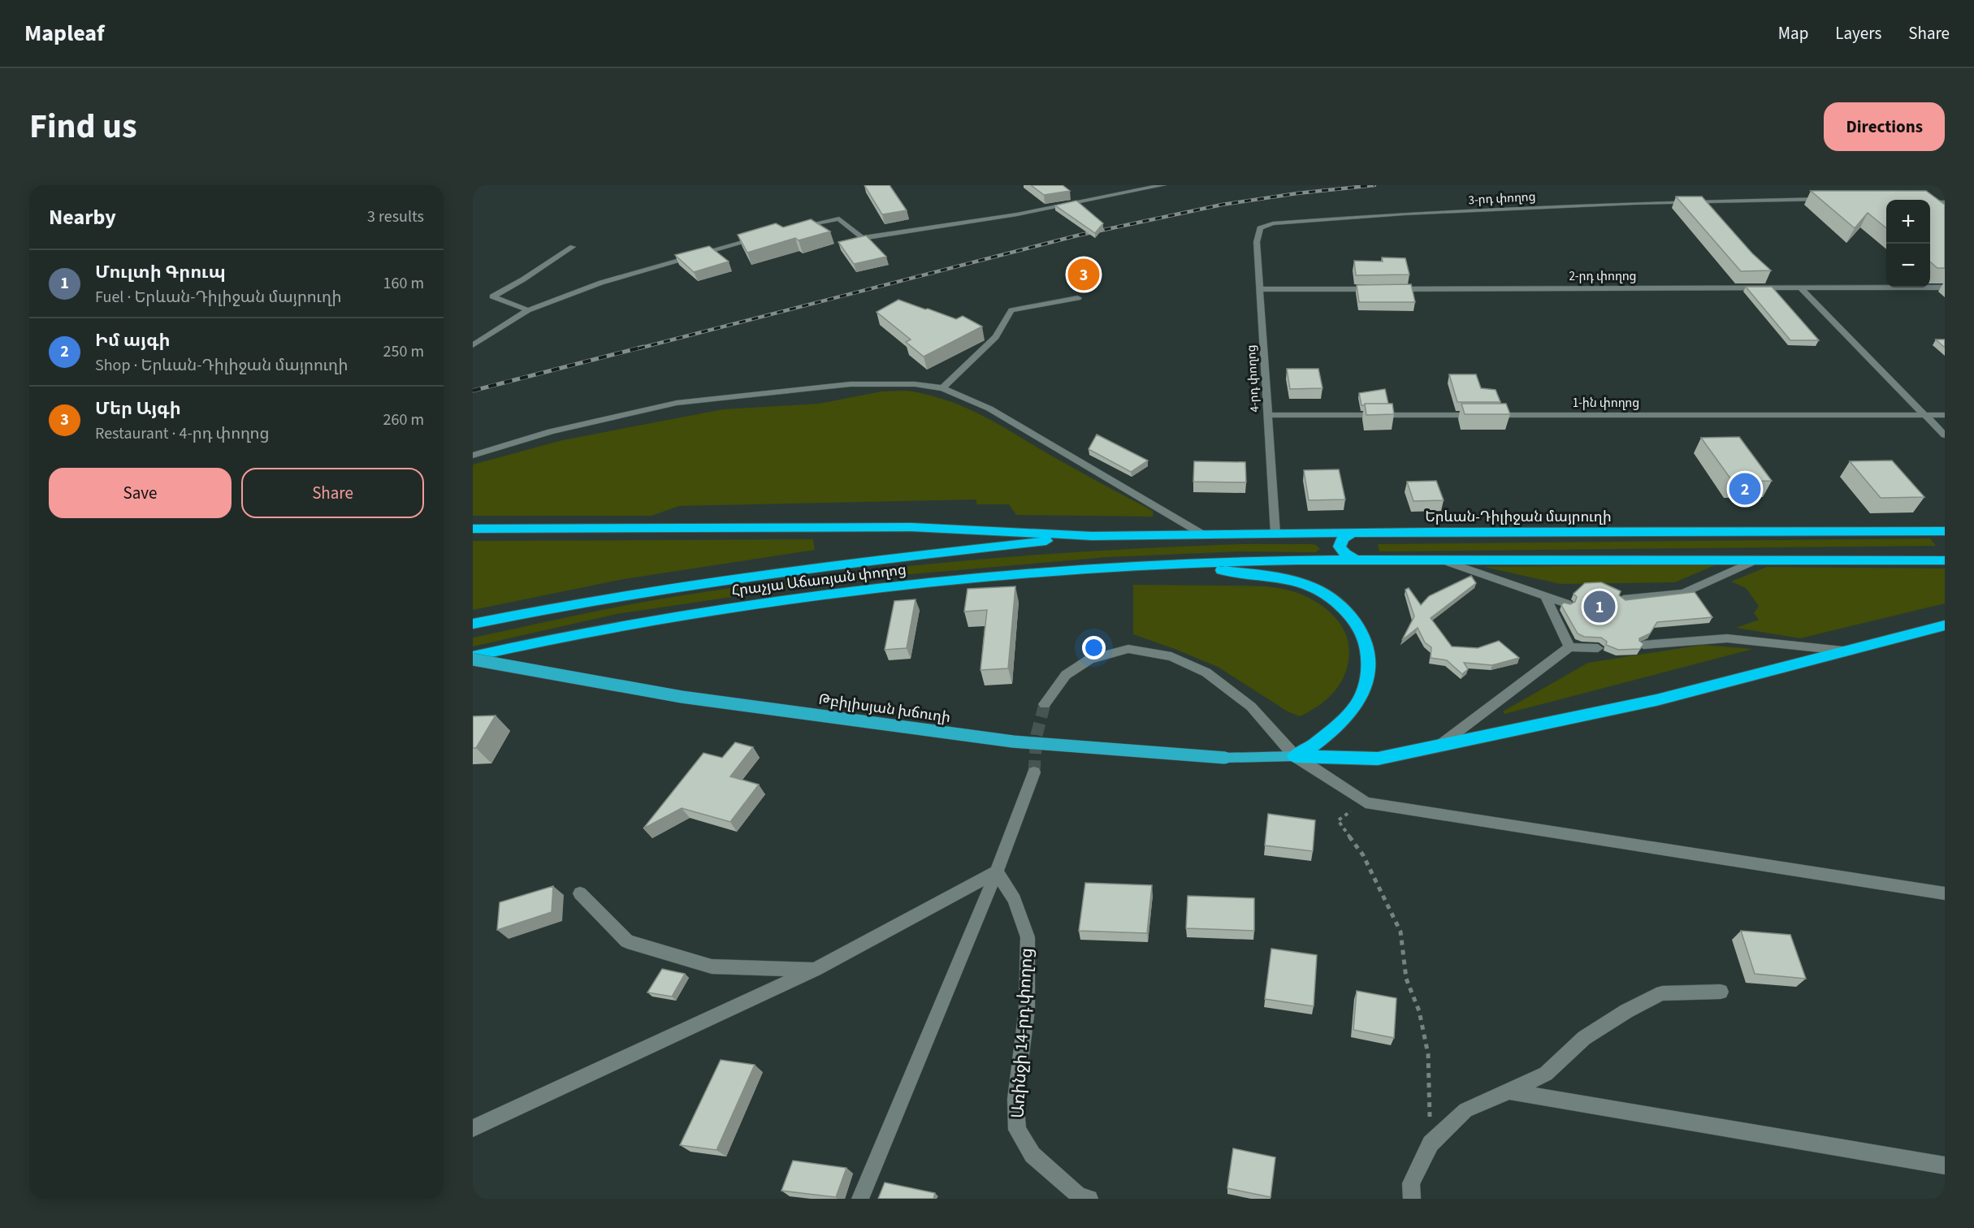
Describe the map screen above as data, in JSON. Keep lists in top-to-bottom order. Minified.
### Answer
{"streets":{"highway":["Երևան-Դիլիջան մայրուղի","Հրաչյա Աճառյան փողոց"],"main road":["Թբիլիսյան խճուղի"],"street":["3-րդ փողոց","2-րդ փողոց","4-րդ փողոց","1-ին փողոց","Առինջի 14-րդ փողոց"]},"crossings":[["3-րդ փողոց","4-րդ փողոց"],["2-րդ փողոց","4-րդ փողոց"],["4-րդ փողոց","1-ին փողոց"],["4-րդ փողոց","Երևան-Դիլիջան մայրուղի"],["Երևան-Դիլիջան մայրուղի","Հրաչյա Աճառյան փողոց"],["Հրաչյա Աճառյան փողոց","Թբիլիսյան խճուղի"]],"page":{"header":"Mapleaf","nav":["Map","Layers","Share"],"title":"Find us","buttons":["Directions",["Save","Share"]],"heading":["Nearby","3 results"],"map_buttons":["+","−"],"list":[{"mark":"1","name":"Մուլտի Գրուպ","note":"Fuel · Երևան-Դիլիջան մայրուղի","value":"160 m"},{"mark":"2","name":"Իմ այգի","note":"Shop · Երևան-Դիլիջան մայրուղի","value":"250 m"},{"mark":"3","name":"Մեր Այգի","note":"Restaurant · 4-րդ փողոց","value":"260 m"}],"pins":["3","2","1"]}}
